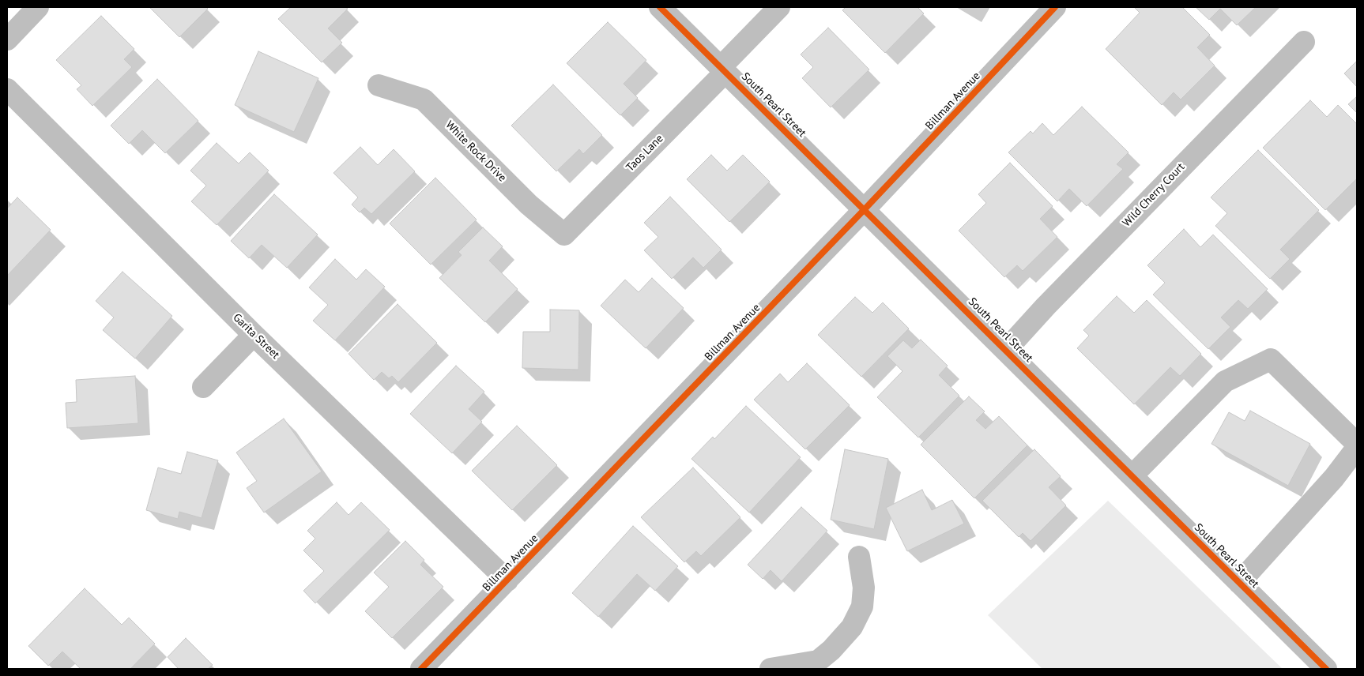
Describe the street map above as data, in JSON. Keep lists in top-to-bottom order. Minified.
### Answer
{"streets":{"street":["Billman Avenue","South Pearl Street","White Rock Drive","Taos Lane","Wild Cherry Court","Garita Street"]},"crossings":[["Billman Avenue","South Pearl Street"],["Billman Avenue","Garita Street"],["South Pearl Street","Taos Lane"],["South Pearl Street","Wild Cherry Court"],["White Rock Drive","Taos Lane"]]}
